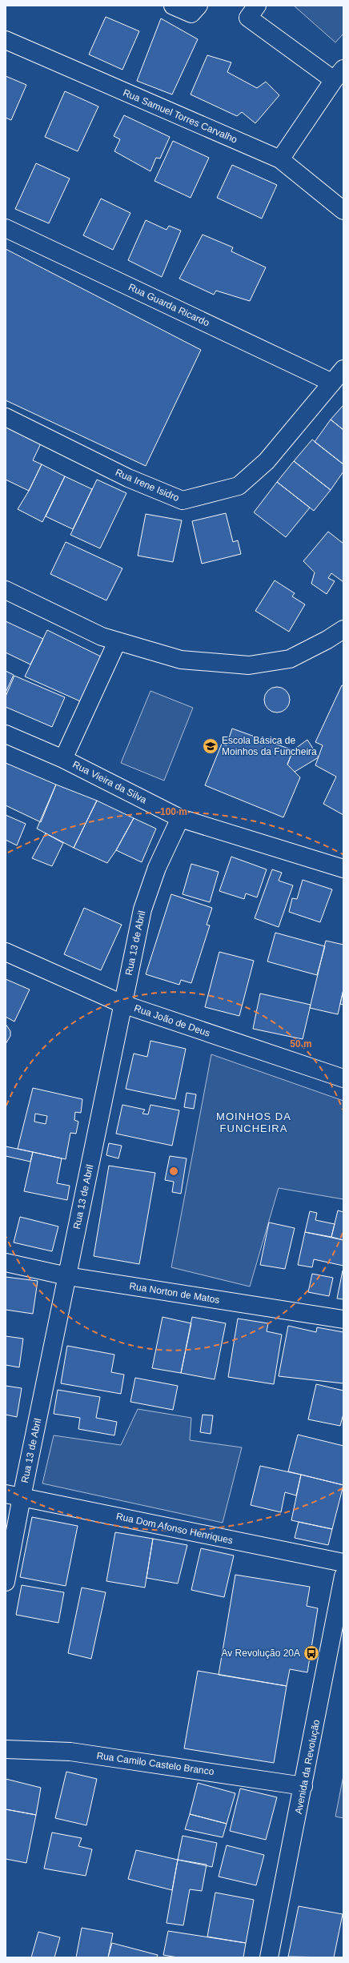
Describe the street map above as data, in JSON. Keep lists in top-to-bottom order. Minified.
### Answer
{"streets":{"street":["Rua Samuel Torres Carvalho","Rua Guarda Ricardo","Rua Irene Isidro","Rua Vieira da Silva","Rua 13 de Abril","Rua João de Deus","Rua Norton de Matos","Rua Dom Afonso Henriques","Rua Camilo Castelo Branco","Avenida da Revolução"]},"crossings":[["Rua Guarda Ricardo","Rua Irene Isidro"],["Rua Vieira da Silva","Rua 13 de Abril"],["Rua 13 de Abril","Rua João de Deus"],["Rua 13 de Abril","Rua Norton de Matos"],["Rua 13 de Abril","Rua Dom Afonso Henriques"],["Rua Camilo Castelo Branco","Avenida da Revolução"]],"districts":["MOINHOS DA FUNCHEIRA"],"places":{"school or university":["Escola Básica de Moinhos da Funcheira"],"bus stop":["Av Revolução 20A"]},"rings":["100 m","50 m"]}
